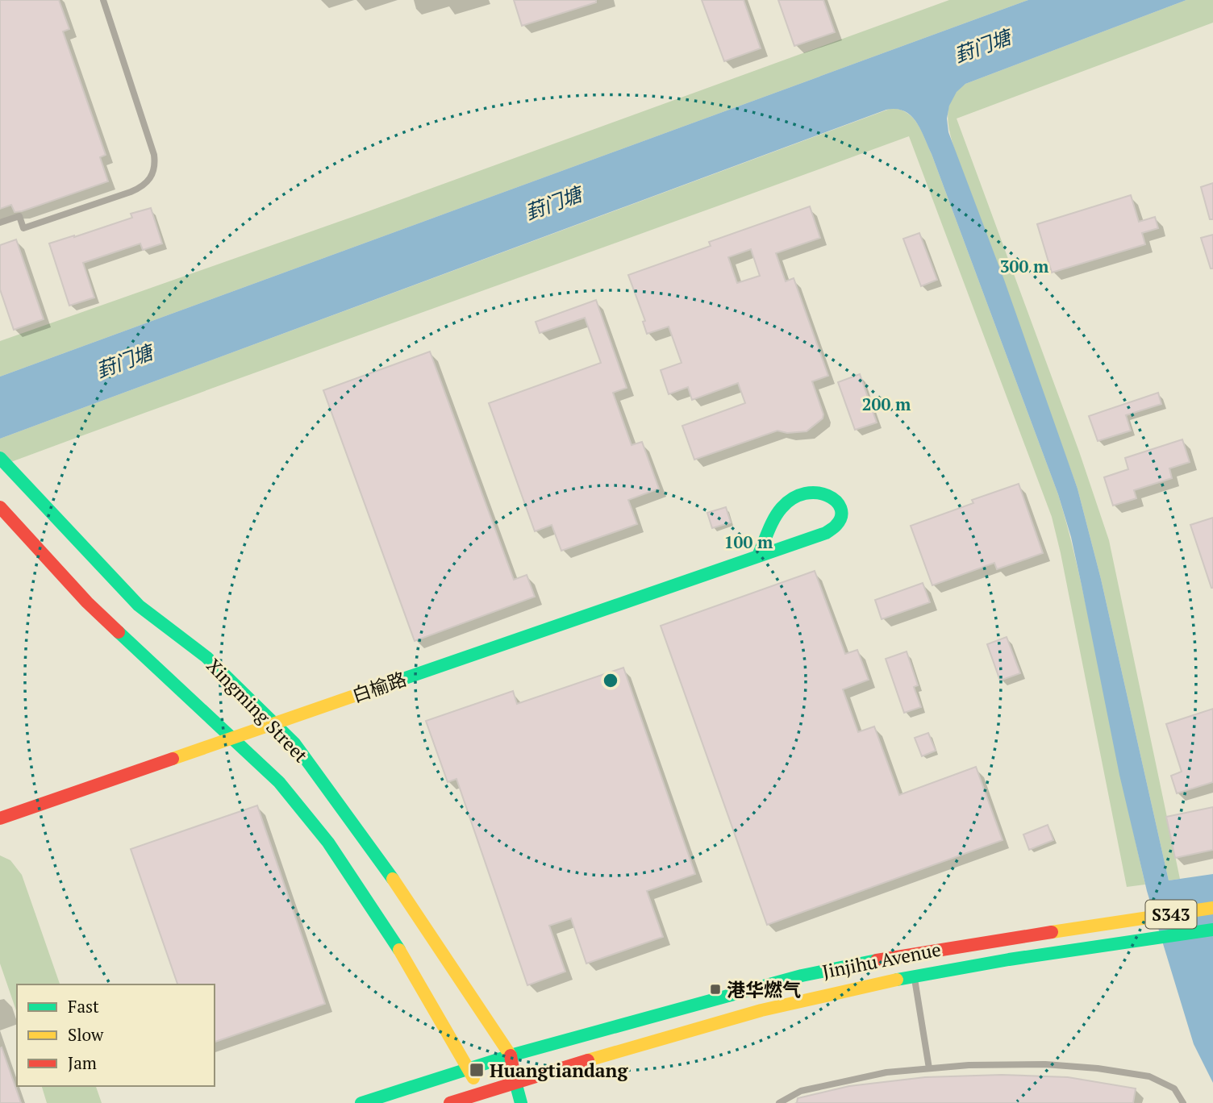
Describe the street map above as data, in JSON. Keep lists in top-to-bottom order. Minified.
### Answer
{"streets":{"main road":["白榆路","Xingming Street","S343","Jinjihu Avenue"]},"crossings":[["白榆路","Xingming Street"],["Xingming Street","Jinjihu Avenue"]],"water":["葑门塘"],"places":{"transit":["港华燃气","Huangtiandang"]},"legend":["Fast","Slow","Jam"],"rings":["300 m","200 m","100 m"]}
